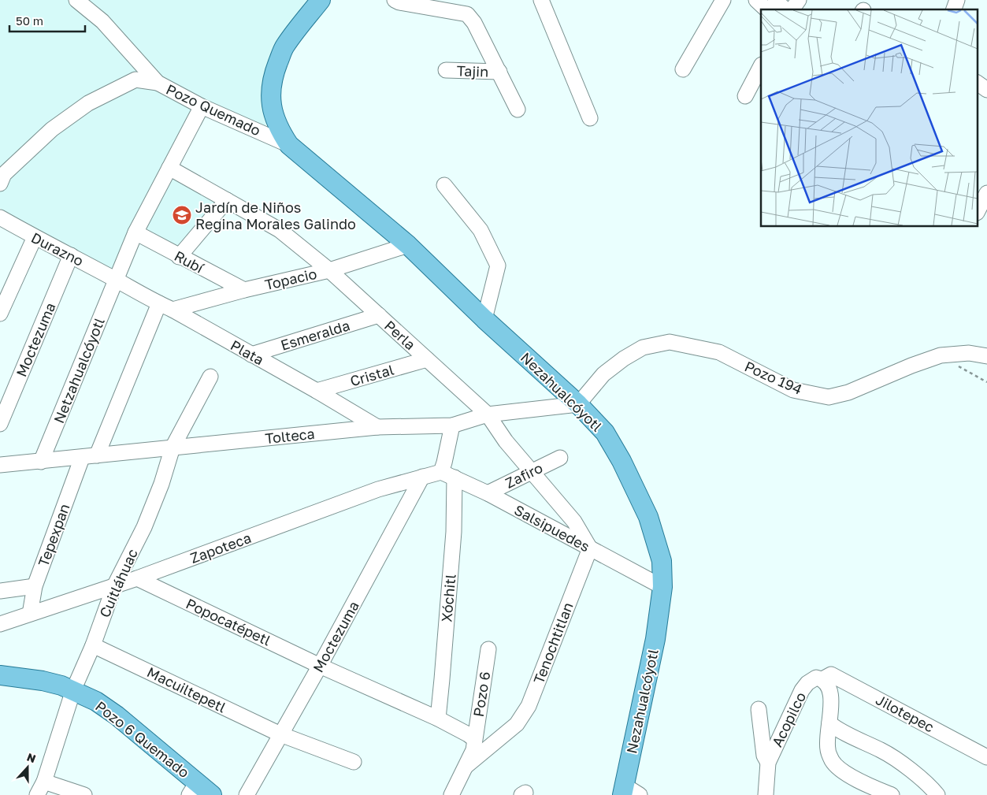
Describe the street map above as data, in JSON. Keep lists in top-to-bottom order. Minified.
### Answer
{"streets":{"main road":["Nezahualcóyotl","Pozo 6 Quemado"],"street":["Tajin","Pozo Quemado","Durazno","Rubí","Topacio","Esmeralda","Perla","Moctezuma","Plata","Netzahualcóyotl","Cristal","Pozo 194","Tolteca","Zafiro","Salsipuedes","Tepexpan","Zapoteca","Cuitláhuac","Xóchitl","Popocatépetl","Tenochtitlan","Macuiltepetl","Pozo 6","Jilotepec","Acopilco"]},"crossings":[["Pozo Quemado","Netzahualcóyotl"],["Pozo Quemado","Nezahualcóyotl"],["Durazno","Moctezuma"],["Durazno","Plata"],["Durazno","Netzahualcóyotl"],["Rubí","Topacio"],["Rubí","Netzahualcóyotl"],["Topacio","Perla"],["Topacio","Plata"],["Topacio","Nezahualcóyotl"],["Esmeralda","Perla"],["Esmeralda","Plata"],["Perla","Netzahualcóyotl"],["Perla","Cristal"],["Perla","Tolteca"],["Perla","Zafiro"],["Perla","Salsipuedes"],["Perla","Tenochtitlan"],["Moctezuma","Zapoteca"],["Moctezuma","Popocatépetl"],["Moctezuma","Macuiltepetl"],["Plata","Netzahualcóyotl"],["Plata","Cristal"],["Plata","Tolteca"],["Netzahualcóyotl","Tolteca"],["Pozo 194","Nezahualcóyotl"],["Pozo 194","Tolteca"],["Nezahualcóyotl","Tolteca"],["Nezahualcóyotl","Salsipuedes"],["Tolteca","Tepexpan"],["Tolteca","Cuitláhuac"],["Tolteca","Xóchitl"],["Zafiro","Salsipuedes"],["Salsipuedes","Zapoteca"],["Salsipuedes","Xóchitl"],["Salsipuedes","Tenochtitlan"],["Tepexpan","Zapoteca"],["Zapoteca","Cuitláhuac"],["Zapoteca","Xóchitl"],["Zapoteca","Popocatépetl"],["Cuitláhuac","Macuiltepetl"],["Cuitláhuac","Pozo 6 Quemado"],["Tenochtitlan","Pozo 6"],["Jilotepec","Acopilco"]],"places":{"school or university":["Jardín de Niños Regina Morales Galindo"]},"scale_bar":"50 m","north":"top"}
